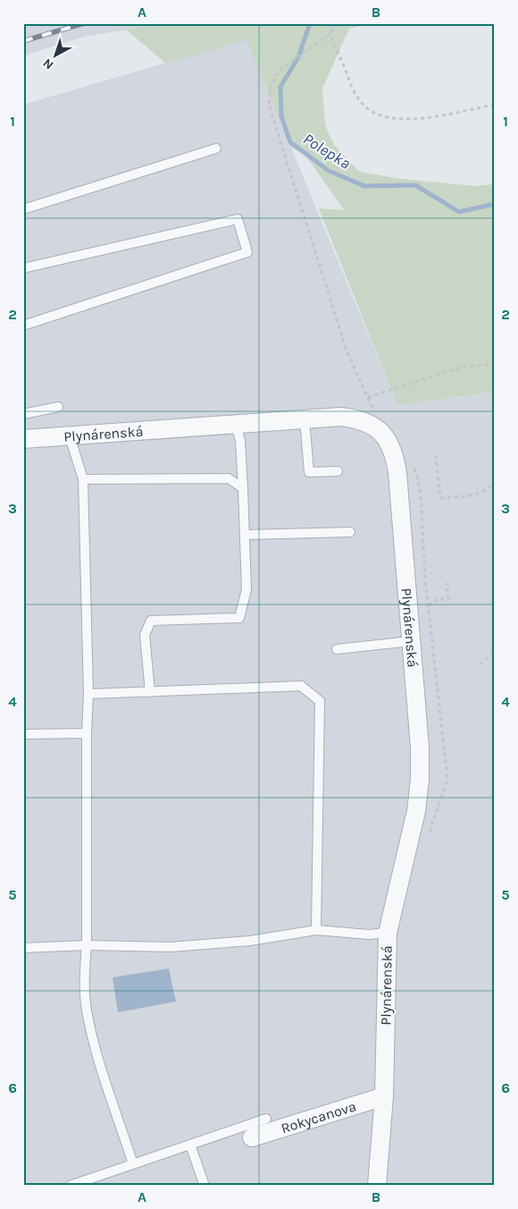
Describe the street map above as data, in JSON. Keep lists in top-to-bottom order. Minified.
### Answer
{"streets":{"street":["Plynárenská","Rokycanova"]},"crossings":[["Plynárenská","Rokycanova"]],"water":["Polepka"],"north":"bottom left","grid":{"columns":["A","B"],"rows":["1","2","3","4","5","6"]}}
